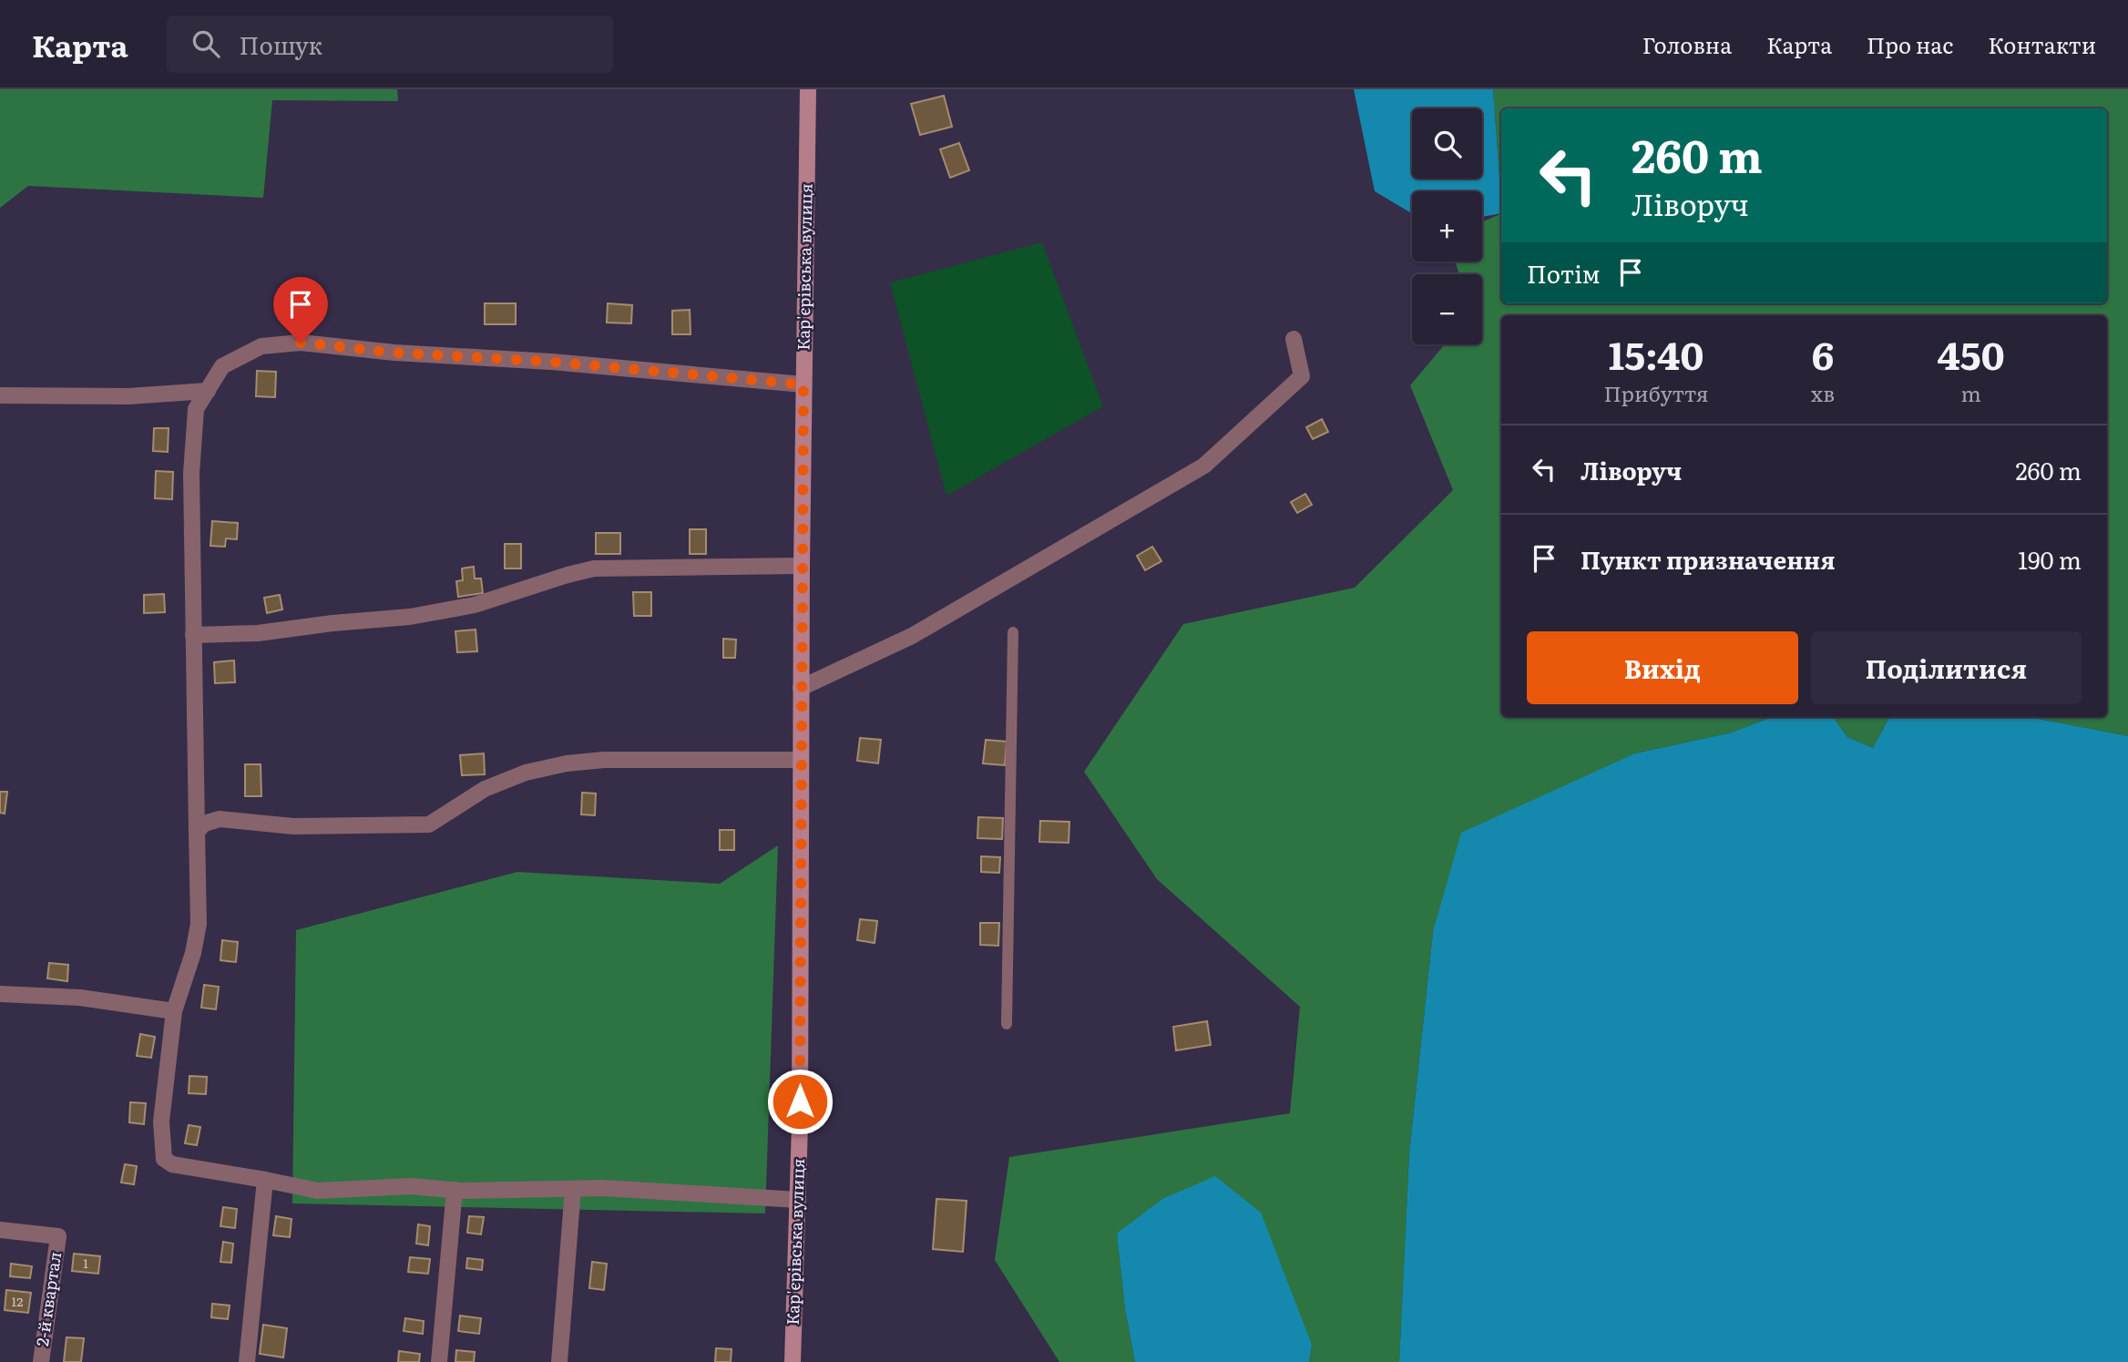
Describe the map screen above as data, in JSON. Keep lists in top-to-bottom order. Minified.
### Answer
{"streets":{"street":["Кар'єрівська вулиця","2-й квартал"]},"house_numbers":["1","12"],"page":{"header":"Карта","search":"Пошук","nav":["Головна","Карта","Про нас","Контакти"],"map_buttons":["+","−"],"turn":["260 m","Ліворуч"],"then":"Потім","eta":["15:40","Прибуття","6","хв","450","m"],"list":[{"name":"Ліворуч","value":"260 m"},{"name":"Пункт призначення","value":"190 m"}],"buttons":["Вихід","Поділитися"]}}
